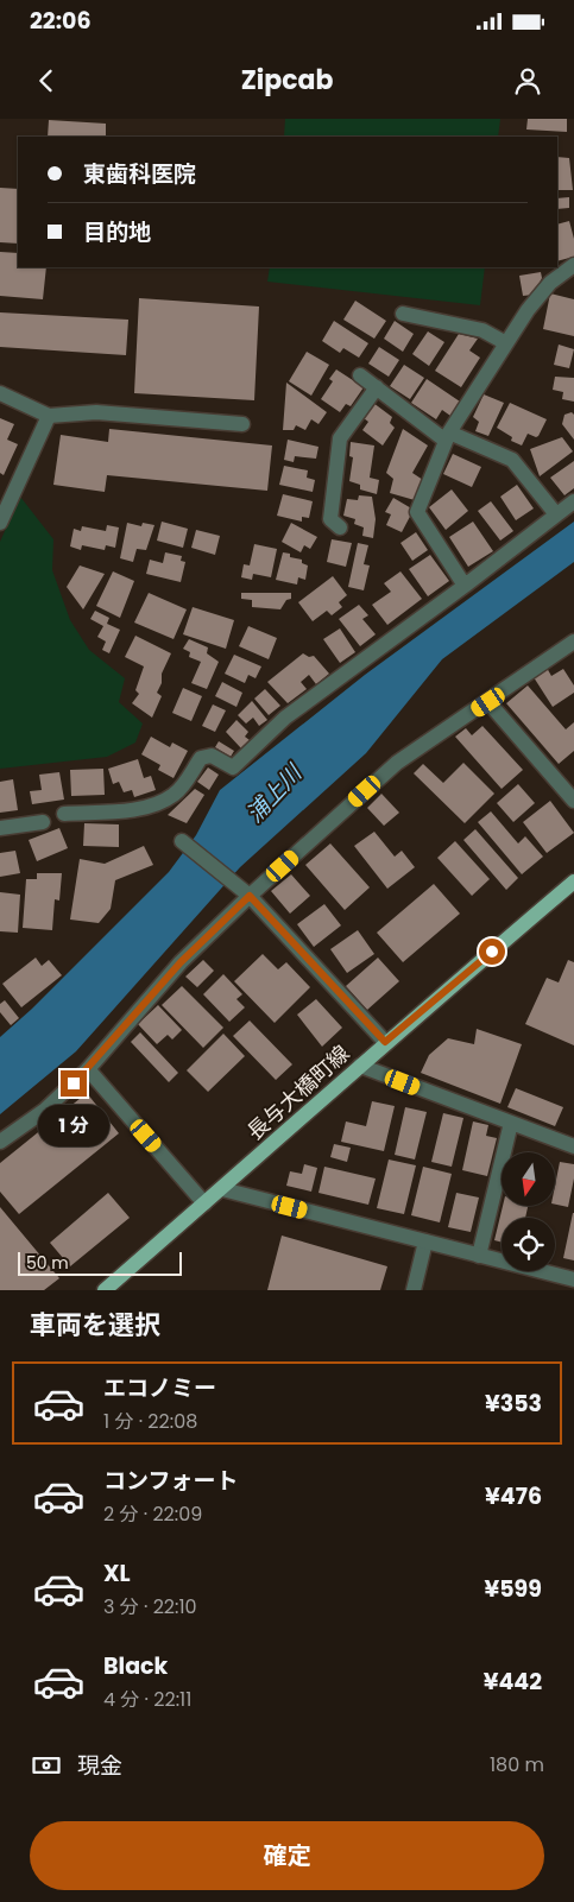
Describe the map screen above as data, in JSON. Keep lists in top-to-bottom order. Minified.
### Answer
{"streets":{"main road":["長与大橋町線"]},"water":["浦上川"],"scale_bar":"50 m","north":"bottom","page":{"status":"22:06","header":"Zipcab","banner":["東歯科医院","目的地"],"bubble":"1 分","scale":"50 m","heading":"車両を選択","list":[{"name":"エコノミー","note":"1 分 · 22:08","value":"¥353"},{"name":"コンフォート","note":"2 分 · 22:09","value":"¥476"},{"name":"XL","note":"3 分 · 22:10","value":"¥599"},{"name":"Black","note":"4 分 · 22:11","value":"¥442"}],"pay":["現金","180 m"],"buttons":"確定"}}
